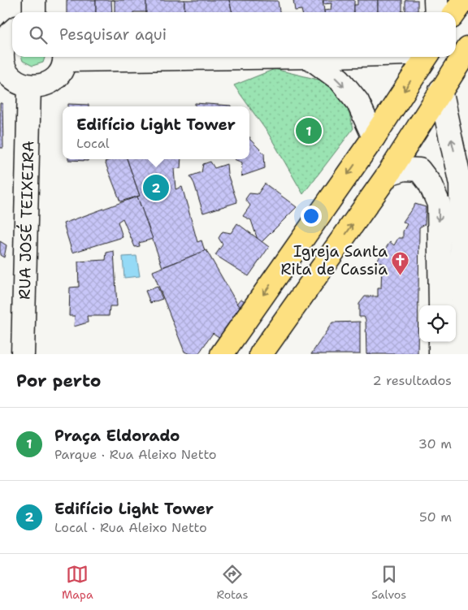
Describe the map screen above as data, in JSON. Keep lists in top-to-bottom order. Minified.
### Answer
{"streets":{"street":["RUA JOSÉ TEIXEIRA"]},"places":{"church":["Igreja Santa Rita de Cassia"]},"page":{"search":"Pesquisar aqui","popup":["Edifício Light Tower","Local"],"pins":["1","2"],"heading":["Por perto","2 resultados"],"list":[{"mark":"1","name":"Praça Eldorado","note":"Parque · Rua Aleixo Netto","value":"30 m"},{"mark":"2","name":"Edifício Light Tower","note":"Local · Rua Aleixo Netto","value":"50 m"}],"nav":["Mapa","Rotas","Salvos"]}}
